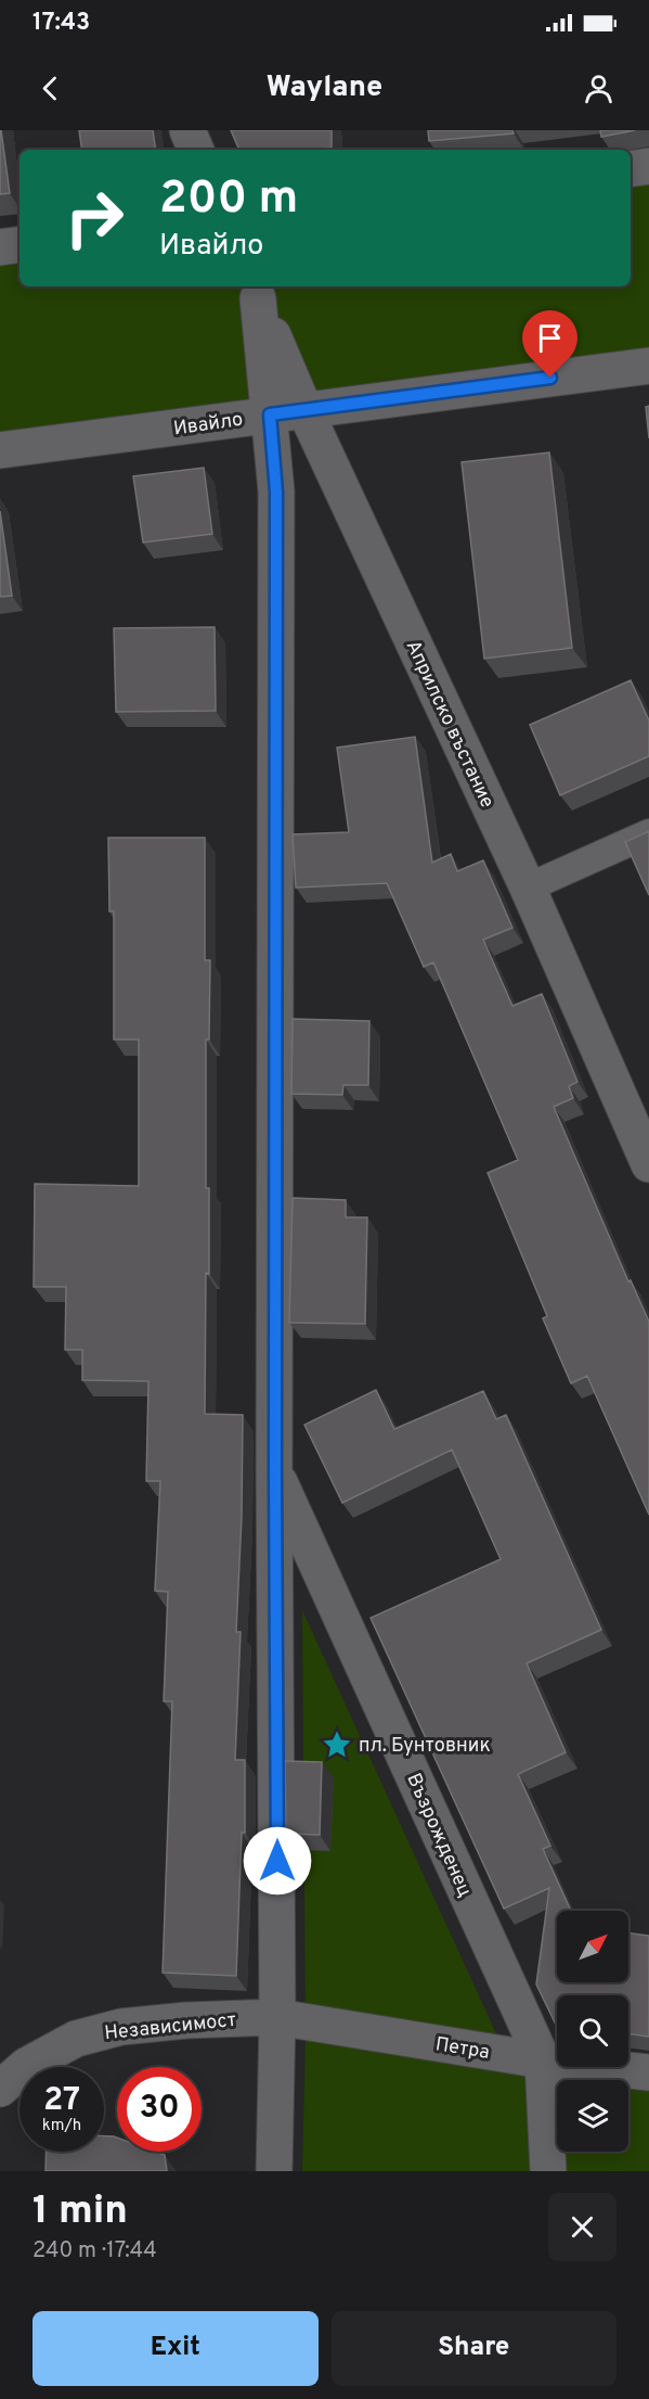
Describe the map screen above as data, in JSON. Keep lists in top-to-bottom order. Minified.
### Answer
{"streets":{"street":["Ивайло","Априлско въстание","Възрожденец","Независимост","Петра"]},"crossings":[["Ивайло","Априлско въстание"],["Ивайло","Възрожденец"],["Априлско въстание","Възрожденец"],["Възрожденец","Независимост"],["Възрожденец","Петра"],["Независимост","Петра"]],"places":{"place":["пл. Бунтовник"]},"north":"top right","page":{"status":"17:43","header":"Waylane","turn":["200 m","Ивайло"],"speed":"27 km/h","limit":"30","heading":["1 min","240 m · 17:44"],"buttons":["Exit","Share"]}}
